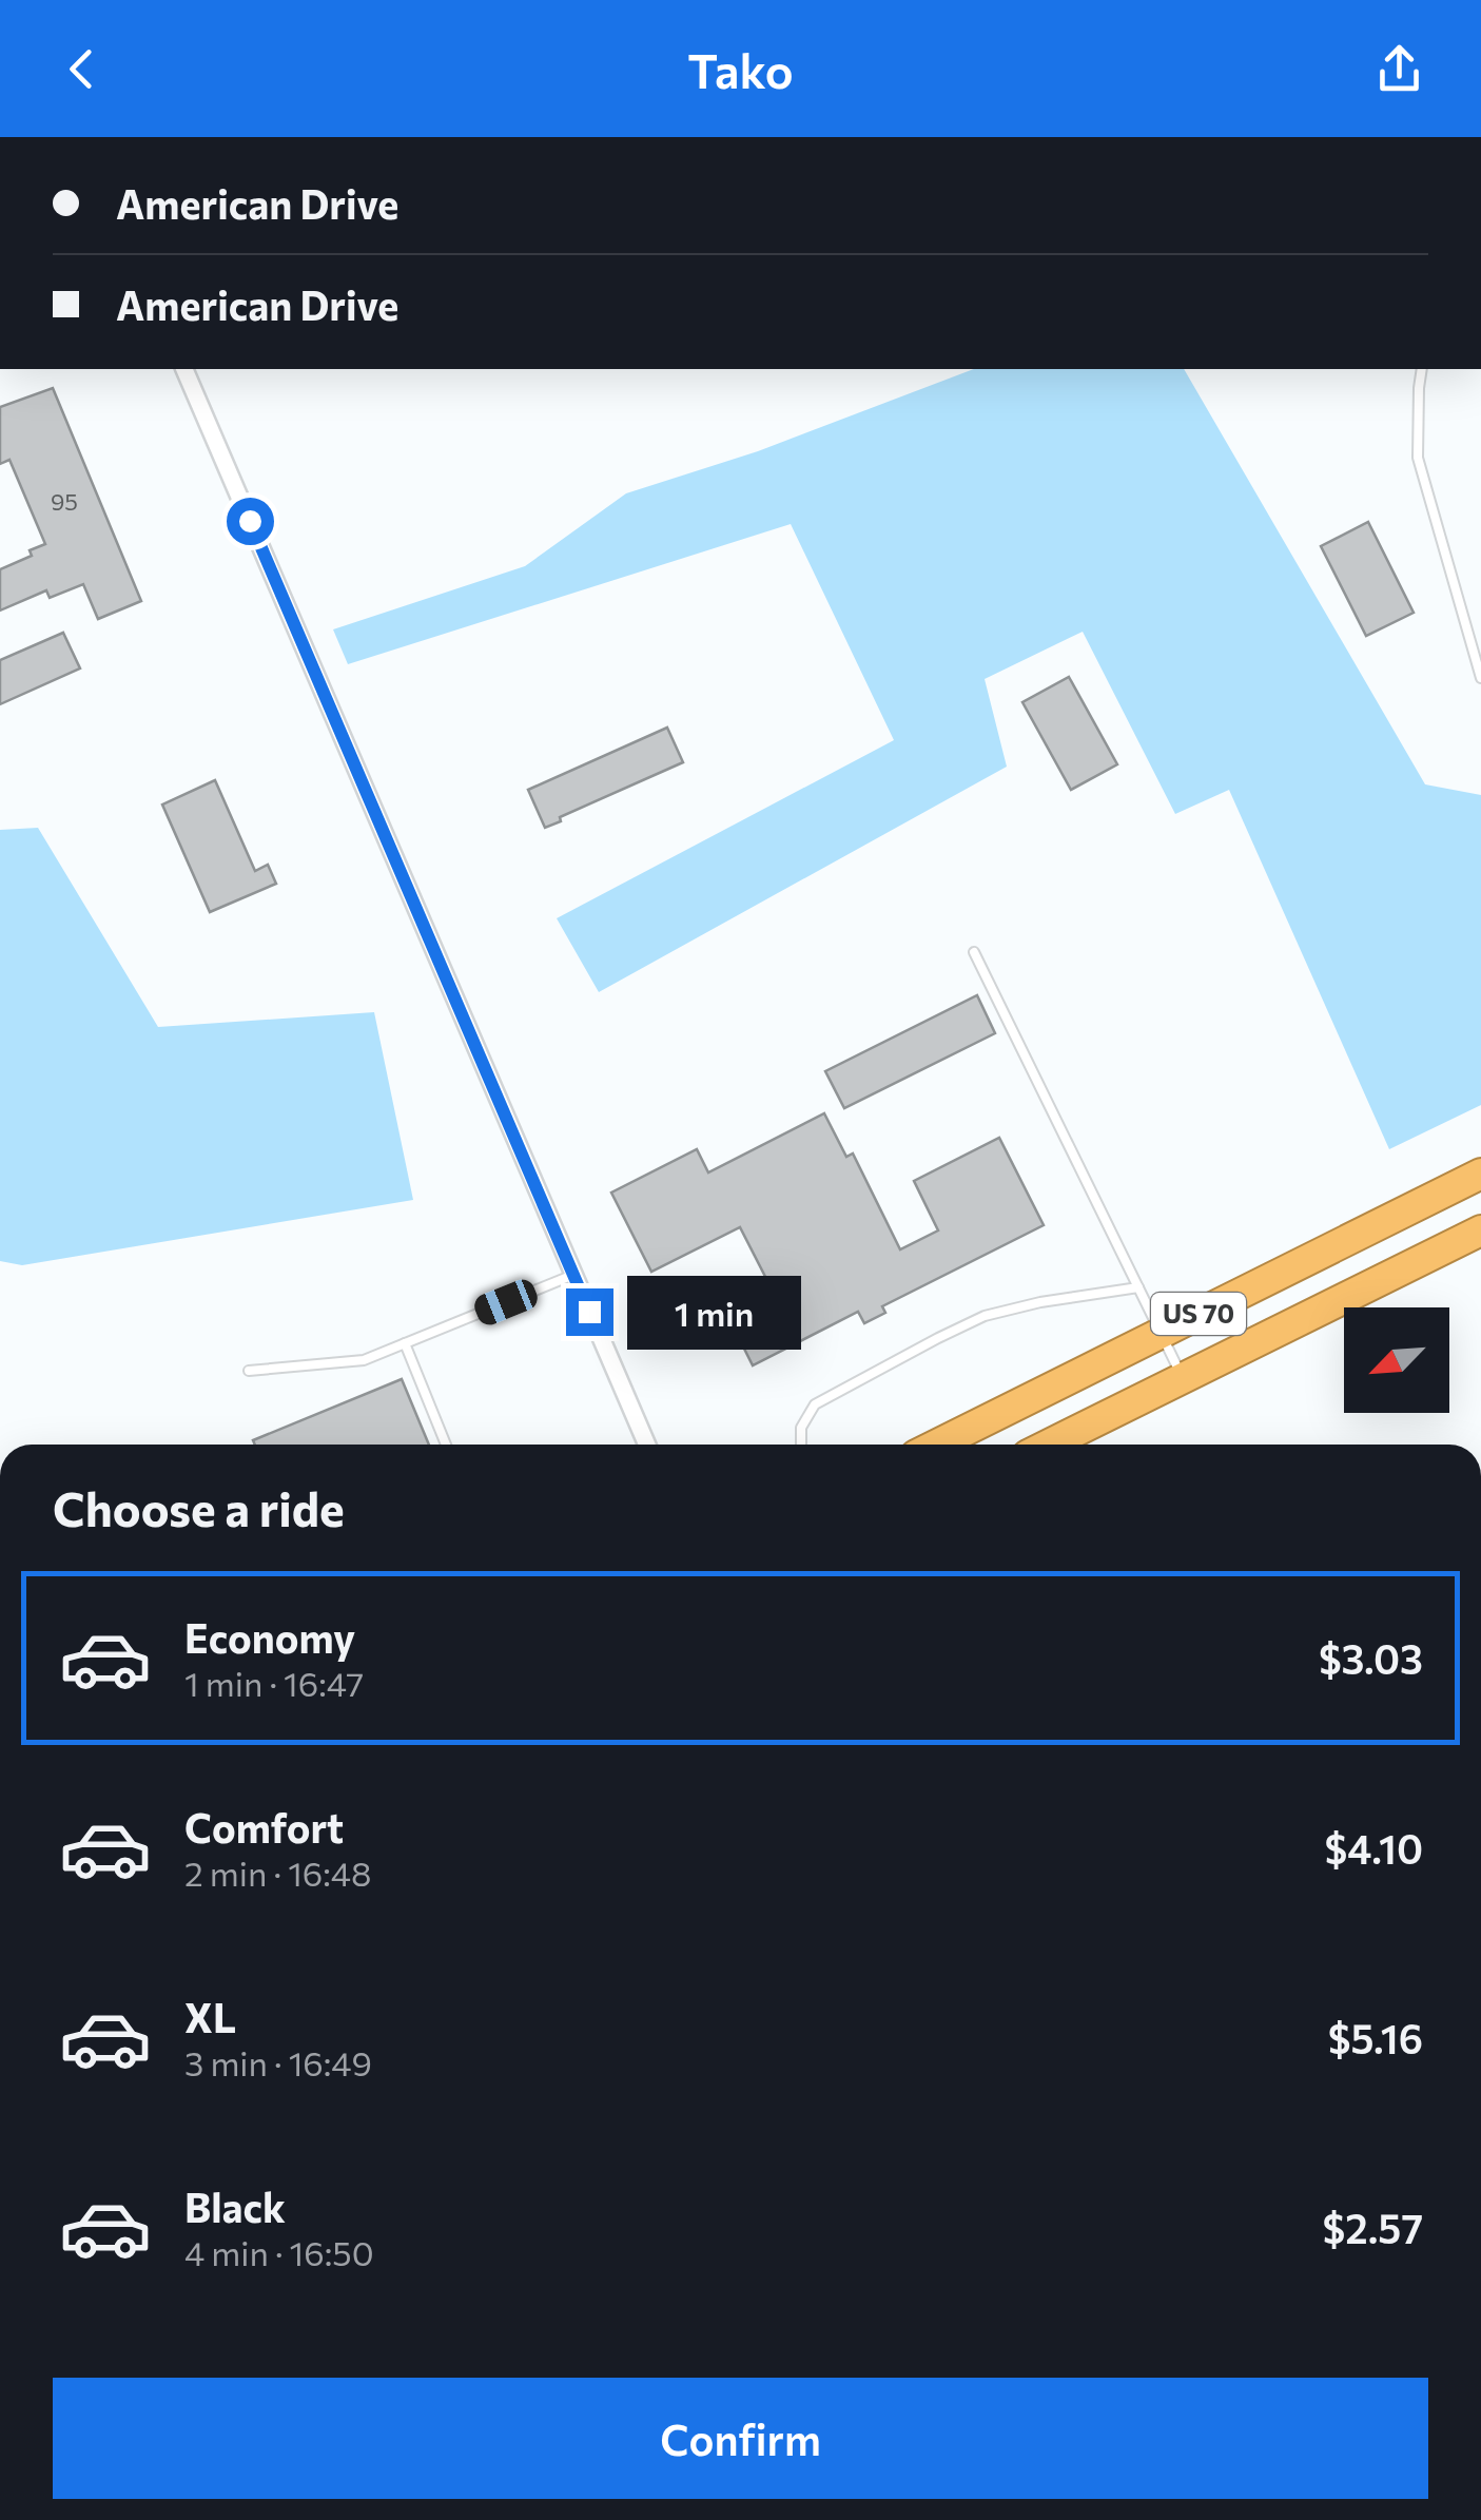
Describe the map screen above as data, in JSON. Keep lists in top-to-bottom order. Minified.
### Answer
{"streets":{"highway":["US 70"]},"house_numbers":["95"],"north":"bottom left","page":{"header":"Tako","banner":["American Drive","American Drive"],"bubble":"1 min","heading":"Choose a ride","list":[{"name":"Economy","note":"1 min · 16:47","value":"$3.03"},{"name":"Comfort","note":"2 min · 16:48","value":"$4.10"},{"name":"XL","note":"3 min · 16:49","value":"$5.16"},{"name":"Black","note":"4 min · 16:50","value":"$2.57"}],"buttons":"Confirm"}}
